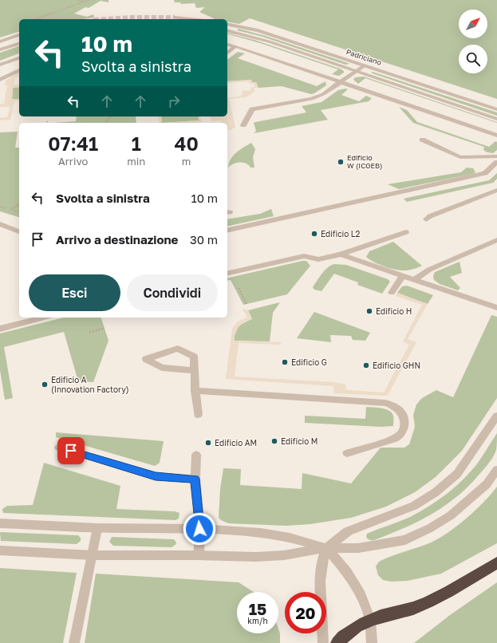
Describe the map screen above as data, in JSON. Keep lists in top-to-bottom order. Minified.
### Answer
{"streets":{"street":["Padriciano"]},"places":["Edificio W (ICGEB)","Edificio L2","Edificio H","Edificio G","Edificio GHN","Edificio A (Innovation Factory)","Edificio M","Edificio AM"],"north":"top right","page":{"turn":["10 m","Svolta a sinistra"],"eta":["07:41","Arrivo","1","min","40","m"],"list":[{"name":"Svolta a sinistra","value":"10 m"},{"name":"Arrivo a destinazione","value":"30 m"}],"buttons":["Esci","Condividi"],"speed":"15 km/h","limit":"20"}}
